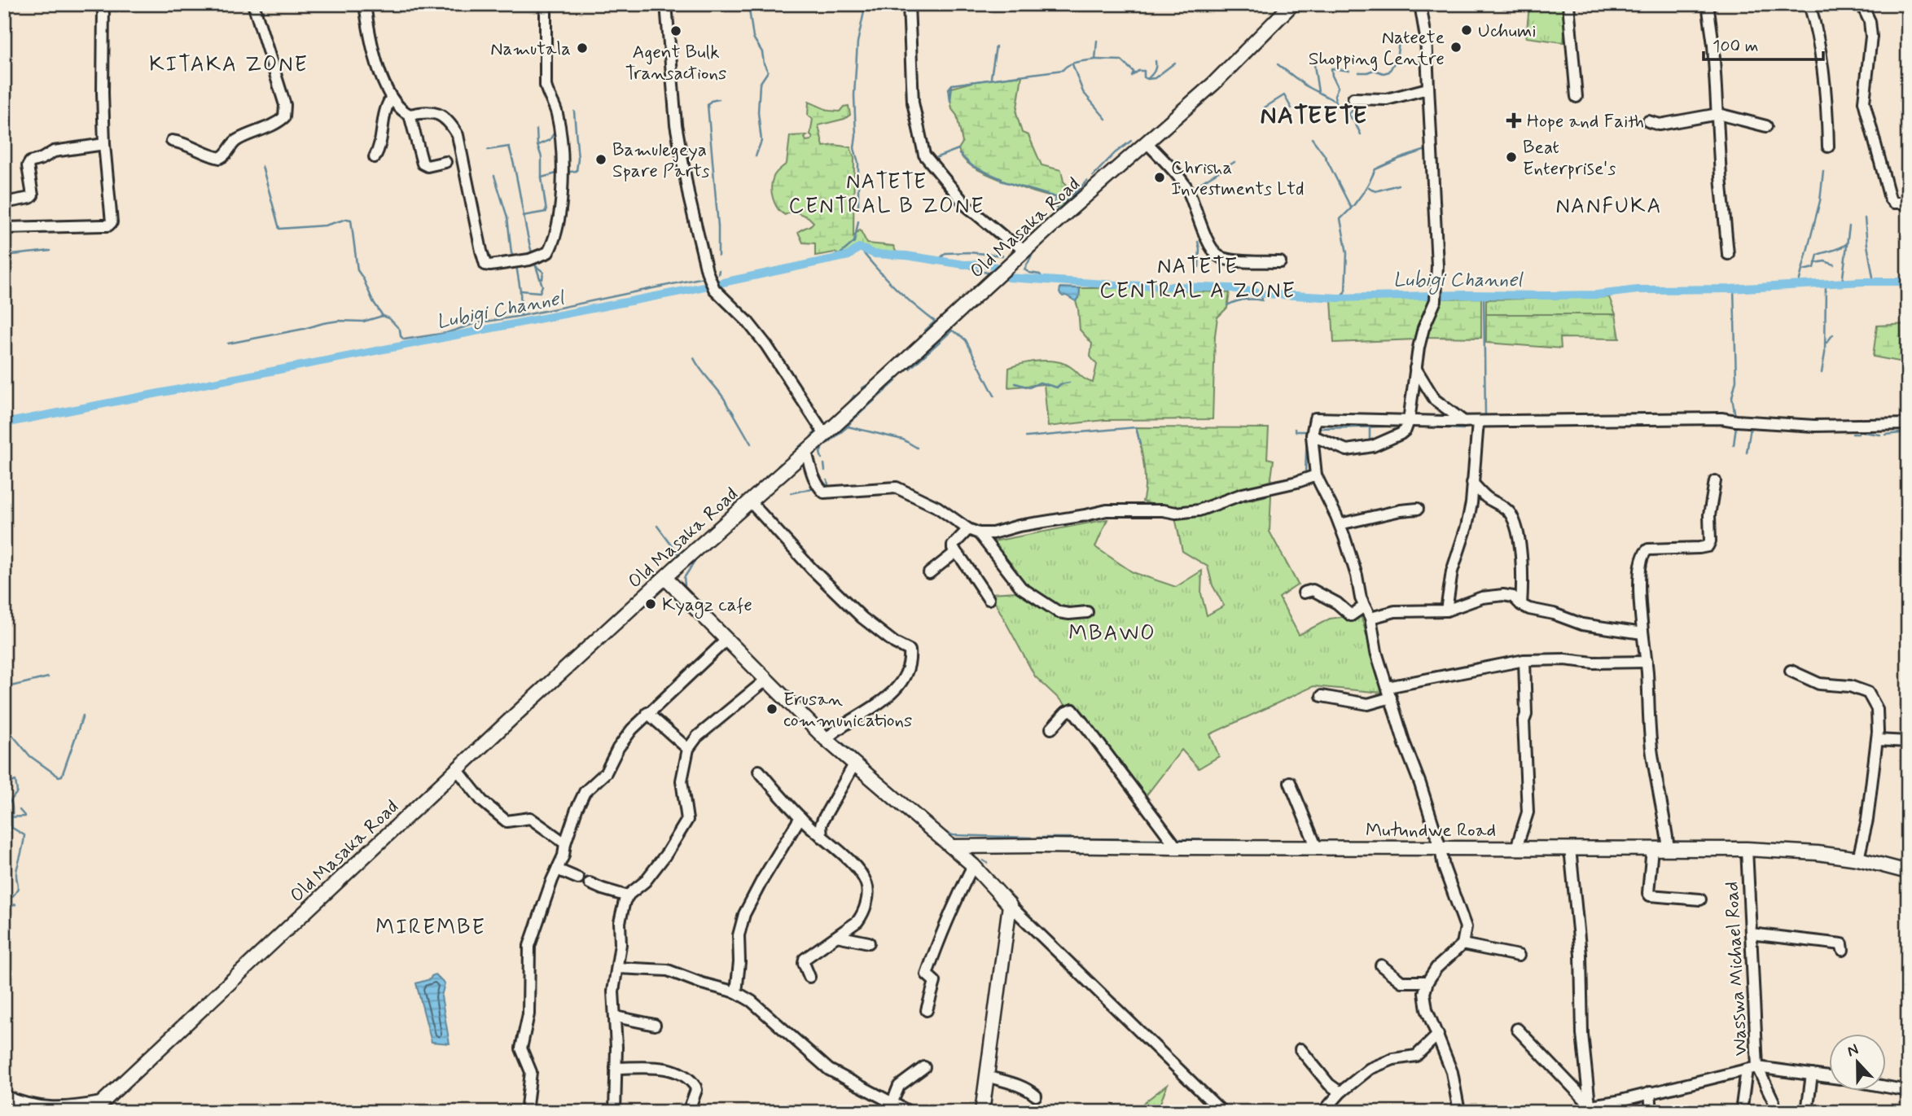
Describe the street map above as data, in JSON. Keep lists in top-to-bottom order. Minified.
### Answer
{"streets":{"main road":["Old Masaka Road","Mutundwe Road"],"street":["Wasswa Michael Road"]},"crossings":[["Mutundwe Road","Wasswa Michael Road"]],"districts":["KITAKA ZONE","NATEETE","NATETE CENTRAL B ZONE","NANFUKA","NATETE CENTRAL A ZONE","MBAWO","MIREMBE"],"water":["Lubigi Channel"],"places":{"other":["Uchumi","Agent Bulk Transactions","Nateete Shopping Centre","Namutala","Beat Enterprise's","Bamulegeya Spare Parts","Chrisha Investments Ltd","Kyagz cafe","Erusan communications"],"health":["Hope and Faith"]},"scale_bar":"100 m","north":"top"}
